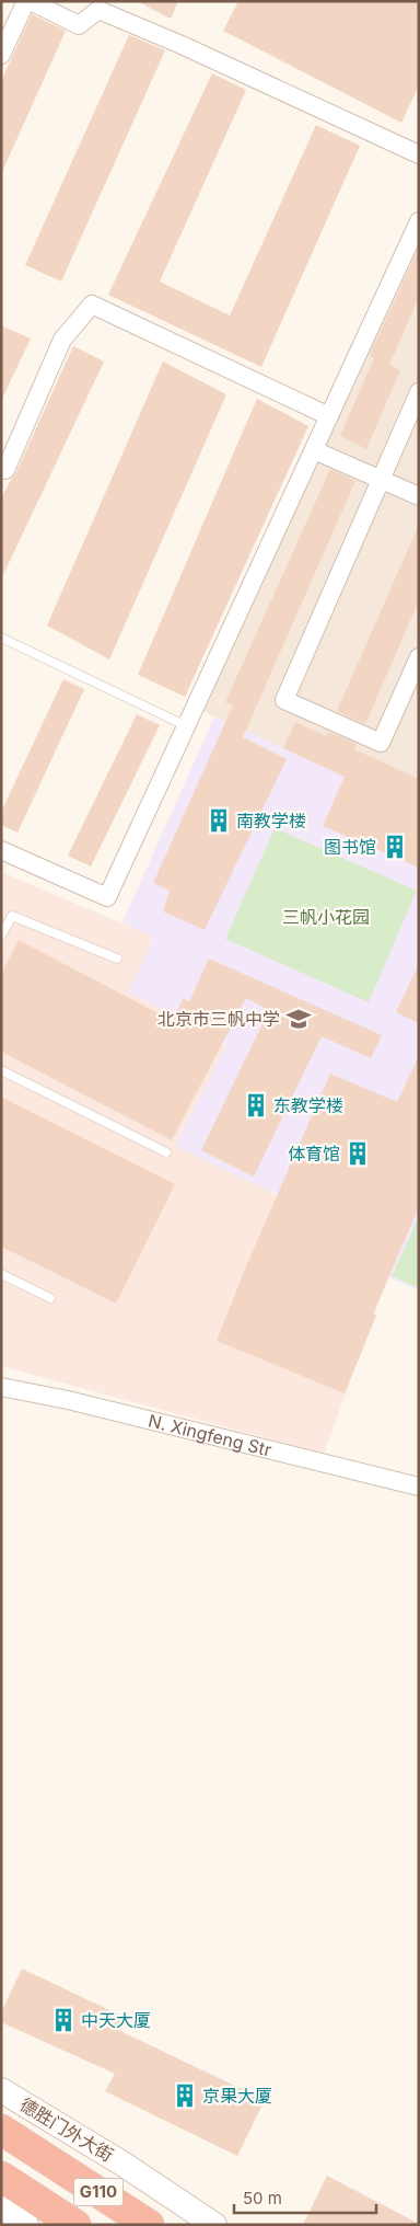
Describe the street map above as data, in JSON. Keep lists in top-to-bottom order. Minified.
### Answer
{"streets":{"highway":["德胜门外大街","G110"],"street":["N. Xingfeng Str"]},"parks":["三帆小花园"],"places":{"building":["南教学楼","图书馆","东教学楼","体育馆","中天大厦","京果大厦"],"school or university":["北京市三帆中学"]},"scale_bar":"50 m"}
